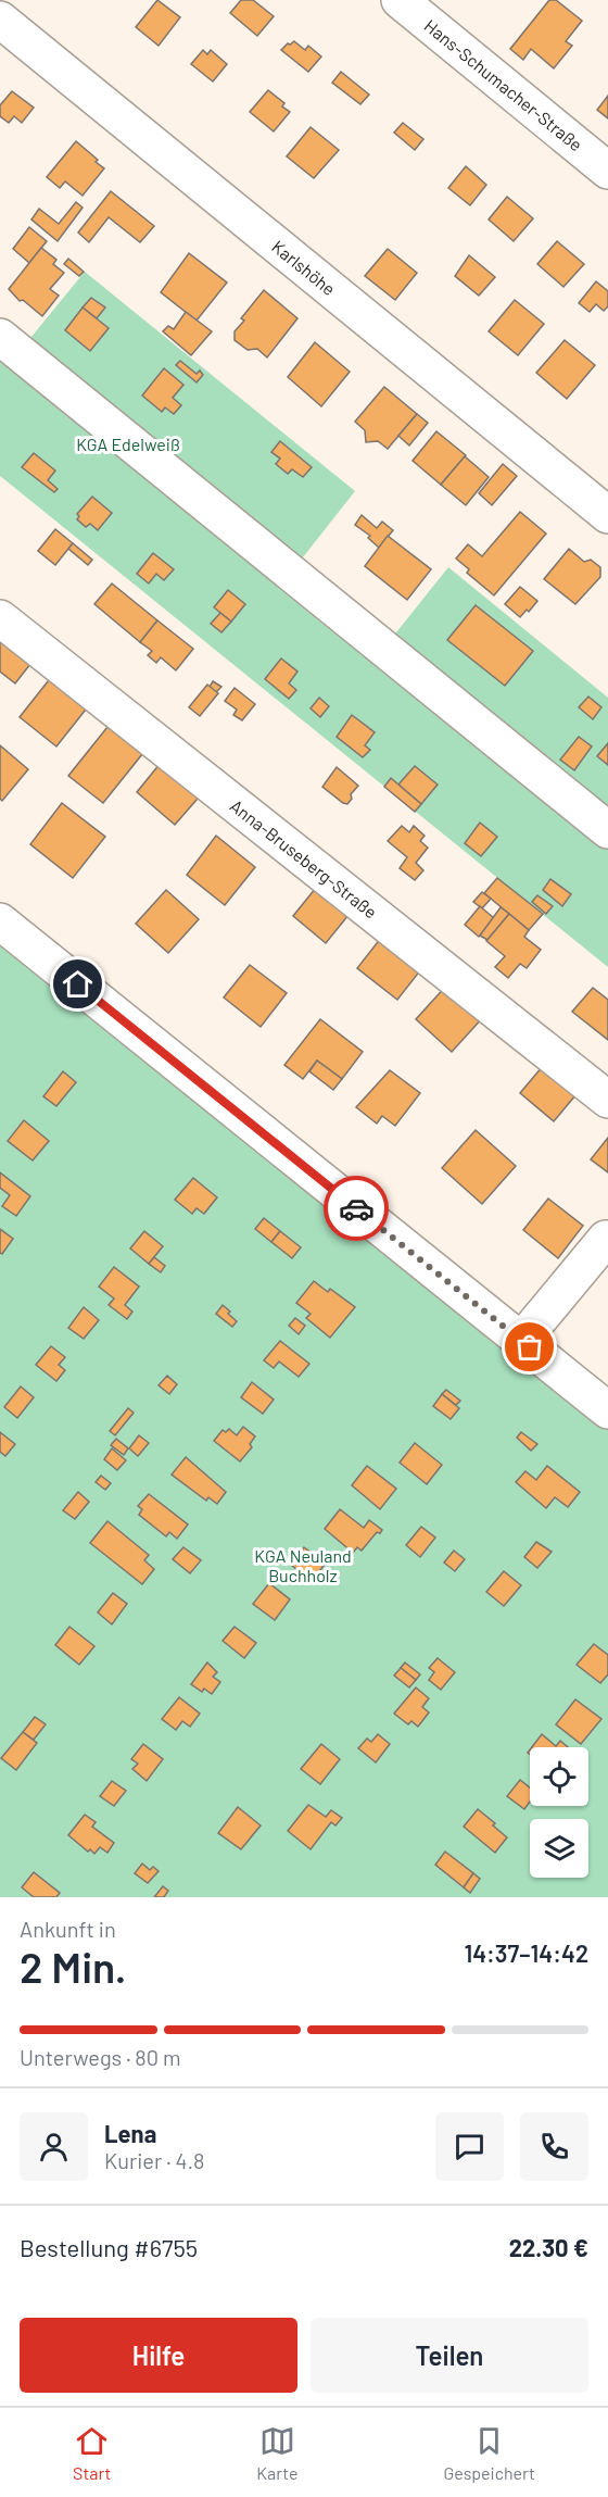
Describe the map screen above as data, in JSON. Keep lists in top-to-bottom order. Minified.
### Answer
{"streets":{"street":["Hans-Schumacher-Straße","Karlshöhe","Anna-Bruseberg-Straße"]},"parks":["KGA Edelweiß","KGA Neuland Buchholz"],"page":{"heading":["2 Min.","Ankunft in","14:37–14:42"],"panel":["Lena","Kurier · 4.8","Bestellung #6755","22.30 €"],"bar":"Unterwegs · 80 m","buttons":["Hilfe","Teilen"],"tabs":["Start","Karte","Gespeichert"]}}
